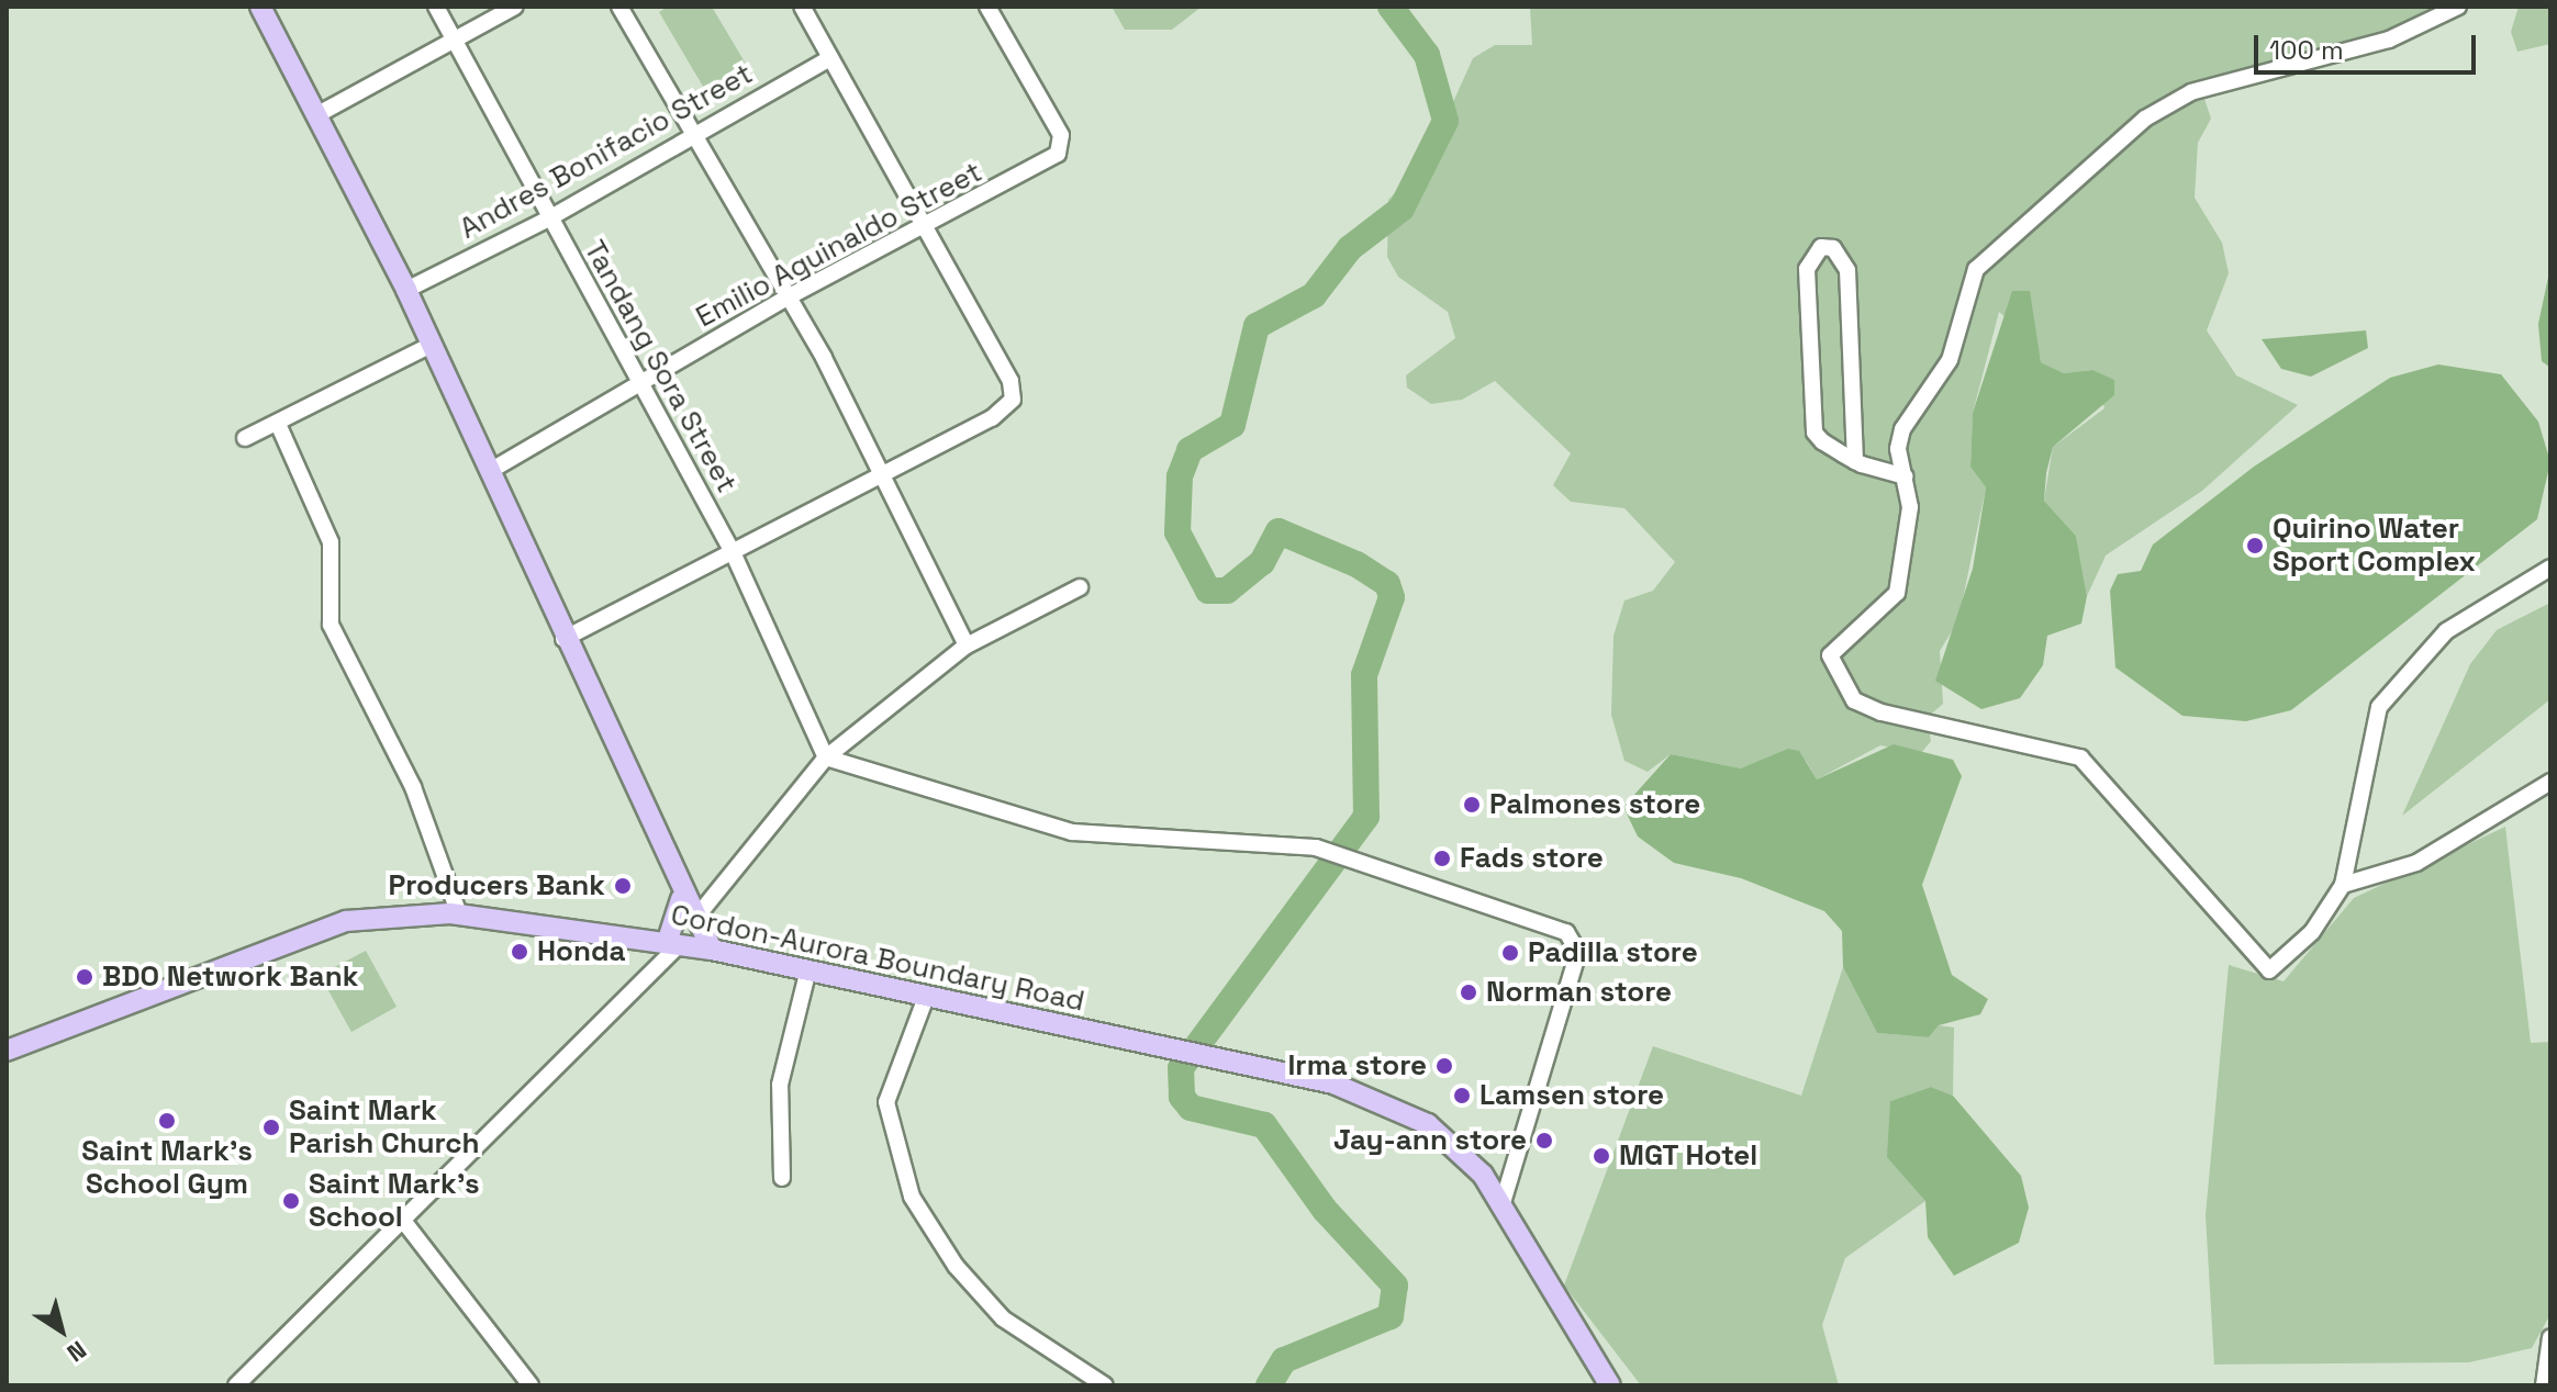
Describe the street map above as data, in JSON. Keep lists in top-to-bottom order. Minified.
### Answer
{"streets":{"main road":["Cordon-Aurora Boundary Road"],"street":["Andres Bonifacio Street","Emilio Aguinaldo Street","Tandang Sora Street"]},"crossings":[["Andres Bonifacio Street","Tandang Sora Street"],["Emilio Aguinaldo Street","Tandang Sora Street"]],"places":["Quirino Water Sport Complex","Palmones store","Fads store","Producers Bank","Honda","Padilla store","BDO Network Bank","Norman store","Irma store","Lamsen store","Saint Mark's School Gym","Saint Mark Parish Church","Jay-ann store","MGT Hotel","Saint Mark's School"],"scale_bar":"100 m","north":"bottom right"}
